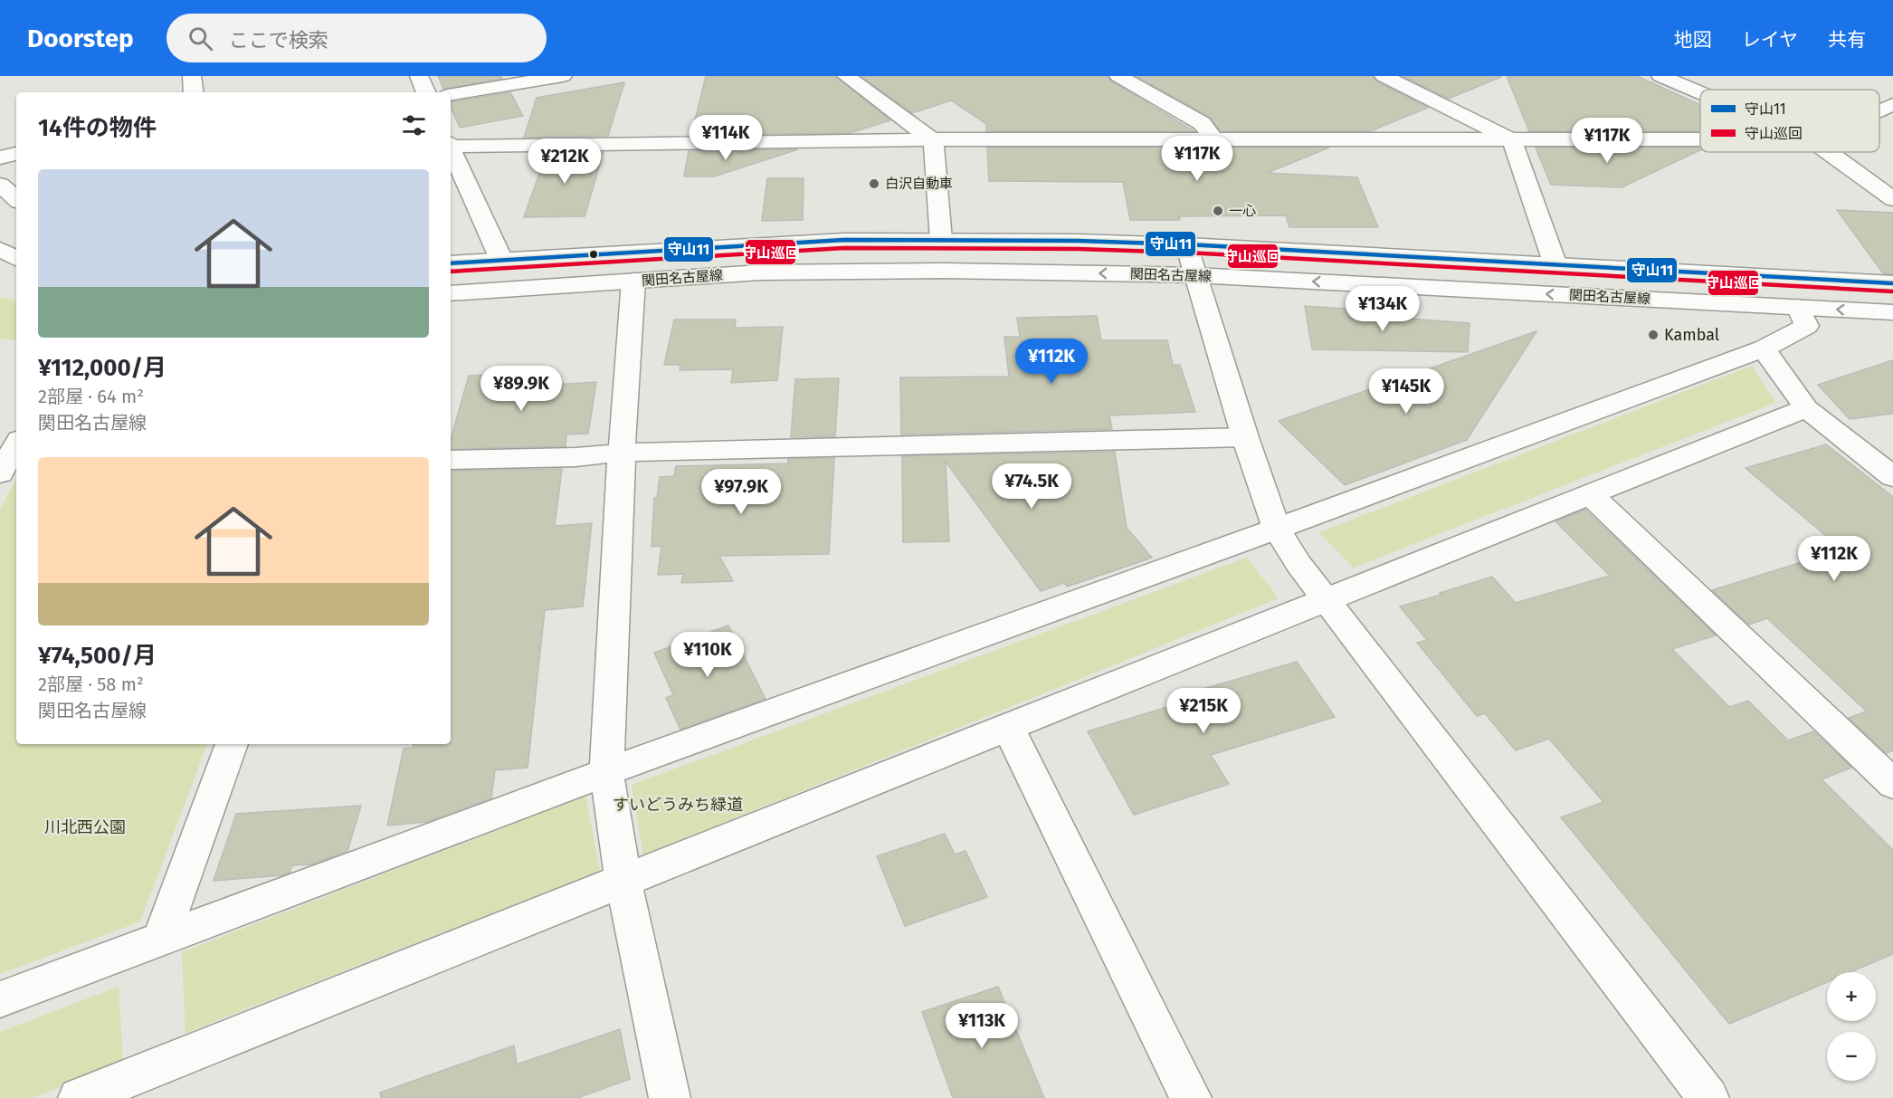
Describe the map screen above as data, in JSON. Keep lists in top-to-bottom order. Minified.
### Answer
{"streets":{"street":["関田名古屋線"]},"parks":["すいどうみち緑道","川北西公園"],"places":["白沢自動車","一心","Kambal"],"lines":["transit line 守山11","transit line 守山巡回"],"legend":["守山11","守山巡回"],"page":{"header":"Doorstep","search":"ここで検索","nav":["地図","レイヤ","共有"],"heading":"14件の物件","price":["¥114K","¥117K","¥117K","¥212K","¥134K","¥112K","¥89.9K","¥145K","¥74.5K","¥97.9K","¥112K","¥110K","¥215K","¥113K"],"list":[{"name":"¥112,000/月","note":"2部屋 · 64 m² · 関田名古屋線"},{"name":"¥74,500/月","note":"2部屋 · 58 m² · 関田名古屋線"}],"map_buttons":["+","−"]}}
